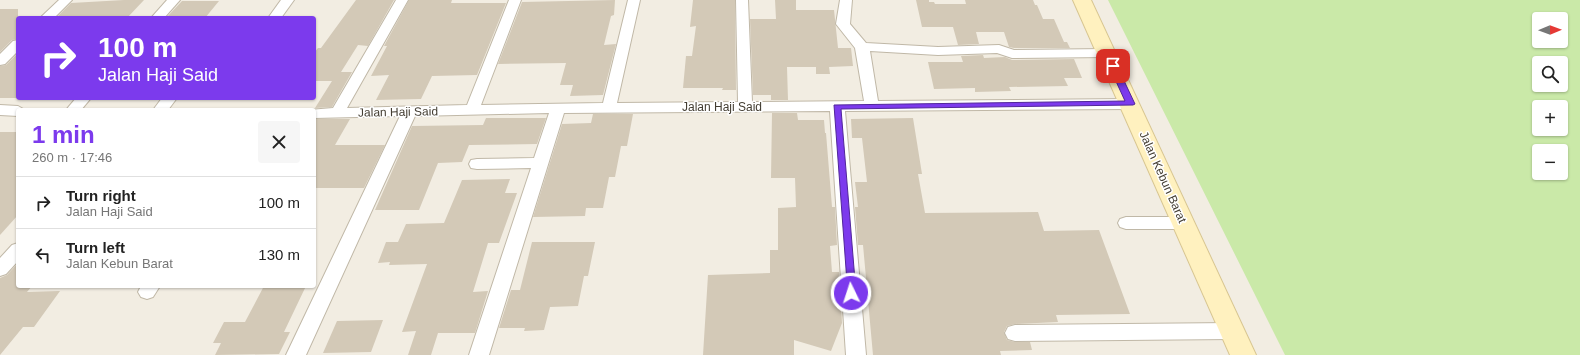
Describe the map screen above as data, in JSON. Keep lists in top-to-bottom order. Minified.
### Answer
{"streets":{"main road":["Jalan Kebun Barat"],"street":["Jalan Haji Said"]},"crossings":[["Jalan Haji Said","Jalan Kebun Barat"]],"north":"right","page":{"map_buttons":["+","−"],"turn":["100 m","Jalan Haji Said"],"heading":["1 min","260 m · 17:46"],"list":[{"name":"Turn right","note":"Jalan Haji Said","value":"100 m"},{"name":"Turn left","note":"Jalan Kebun Barat","value":"130 m"}]}}
